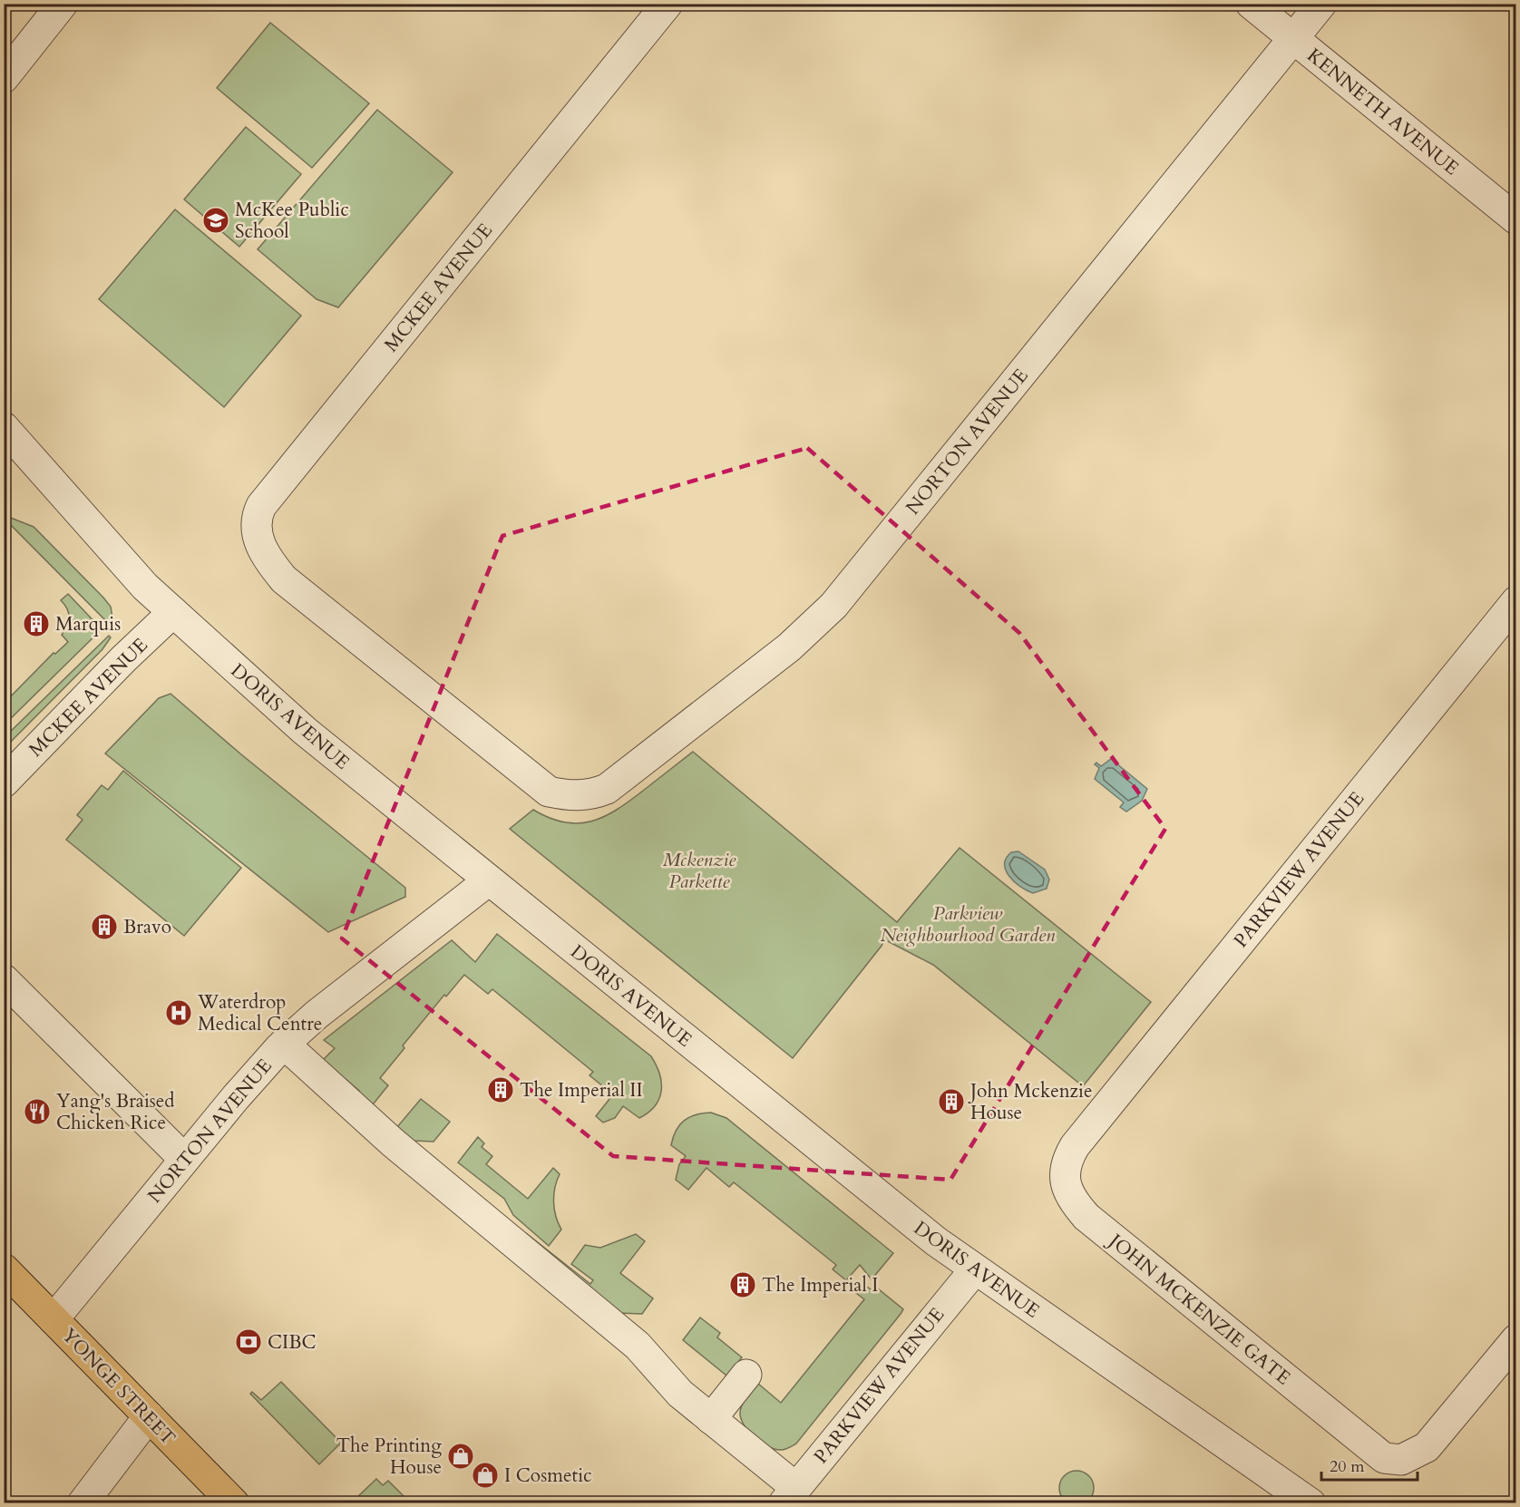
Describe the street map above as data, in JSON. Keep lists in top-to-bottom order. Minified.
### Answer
{"streets":{"main road":["YONGE STREET"],"street":["KENNETH AVENUE","MCKEE AVENUE","NORTON AVENUE","DORIS AVENUE","PARKVIEW AVENUE","JOHN MCKENZIE GATE"]},"crossings":[["KENNETH AVENUE","NORTON AVENUE"],["MCKEE AVENUE","NORTON AVENUE"],["MCKEE AVENUE","DORIS AVENUE"],["NORTON AVENUE","DORIS AVENUE"],["NORTON AVENUE","YONGE STREET"],["DORIS AVENUE","PARKVIEW AVENUE"],["PARKVIEW AVENUE","JOHN MCKENZIE GATE"]],"parks":["Mckenzie Parkette","Parkview Neighbourhood Garden"],"places":{"school or university":["McKee Public School"],"building":["Marquis","Bravo","The Imperial II","John Mckenzie House","The Imperial I"],"hospital":["Waterdrop Medical Centre"],"restaurant":["Yang's Braised Chicken Rice"],"bank":["CIBC"],"shop":["The Printing House","I Cosmetic"]},"scale_bar":"20 m"}
